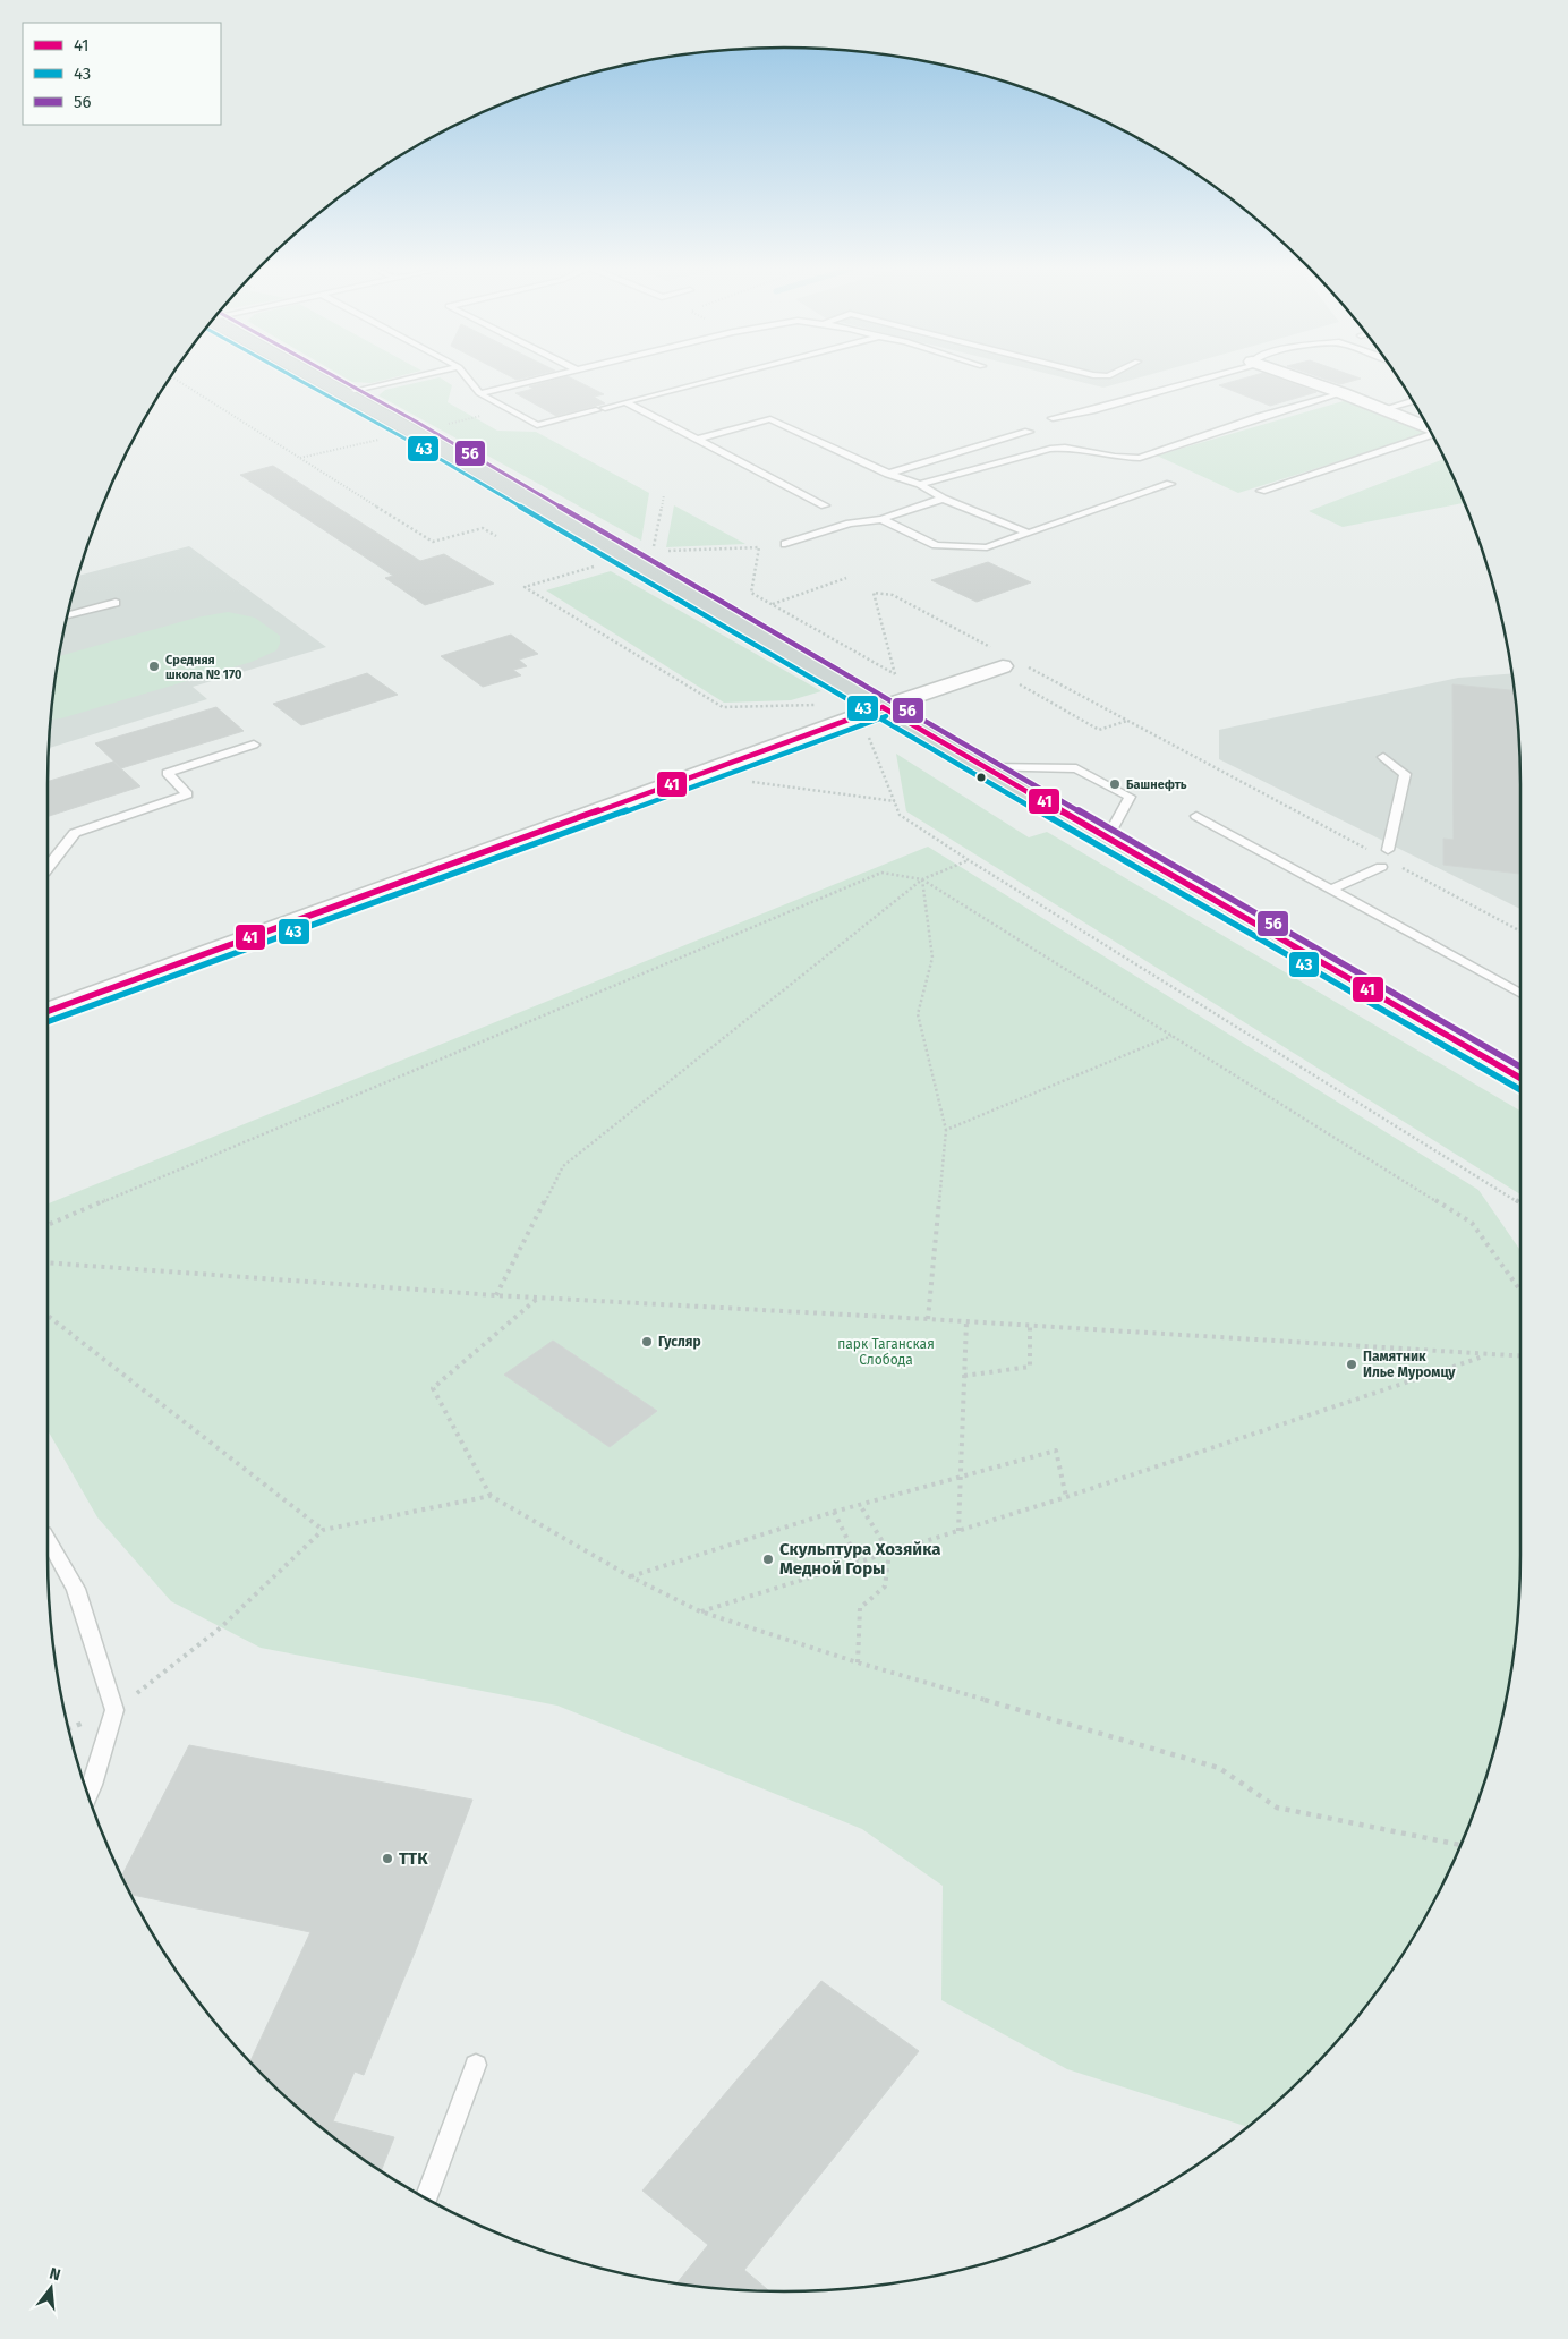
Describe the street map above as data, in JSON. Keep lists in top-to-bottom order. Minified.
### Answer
{"parks":["парк Таганская Слобода"],"places":["Средняя школа № 170","Башнефть","Гусляр","Памятник Илье Муромцу","Скульптура Хозяйка Медной Горы","ТТК"],"lines":["transit line 43","transit line 56","transit line 41"],"legend":["41","43","56"],"north":"top"}
